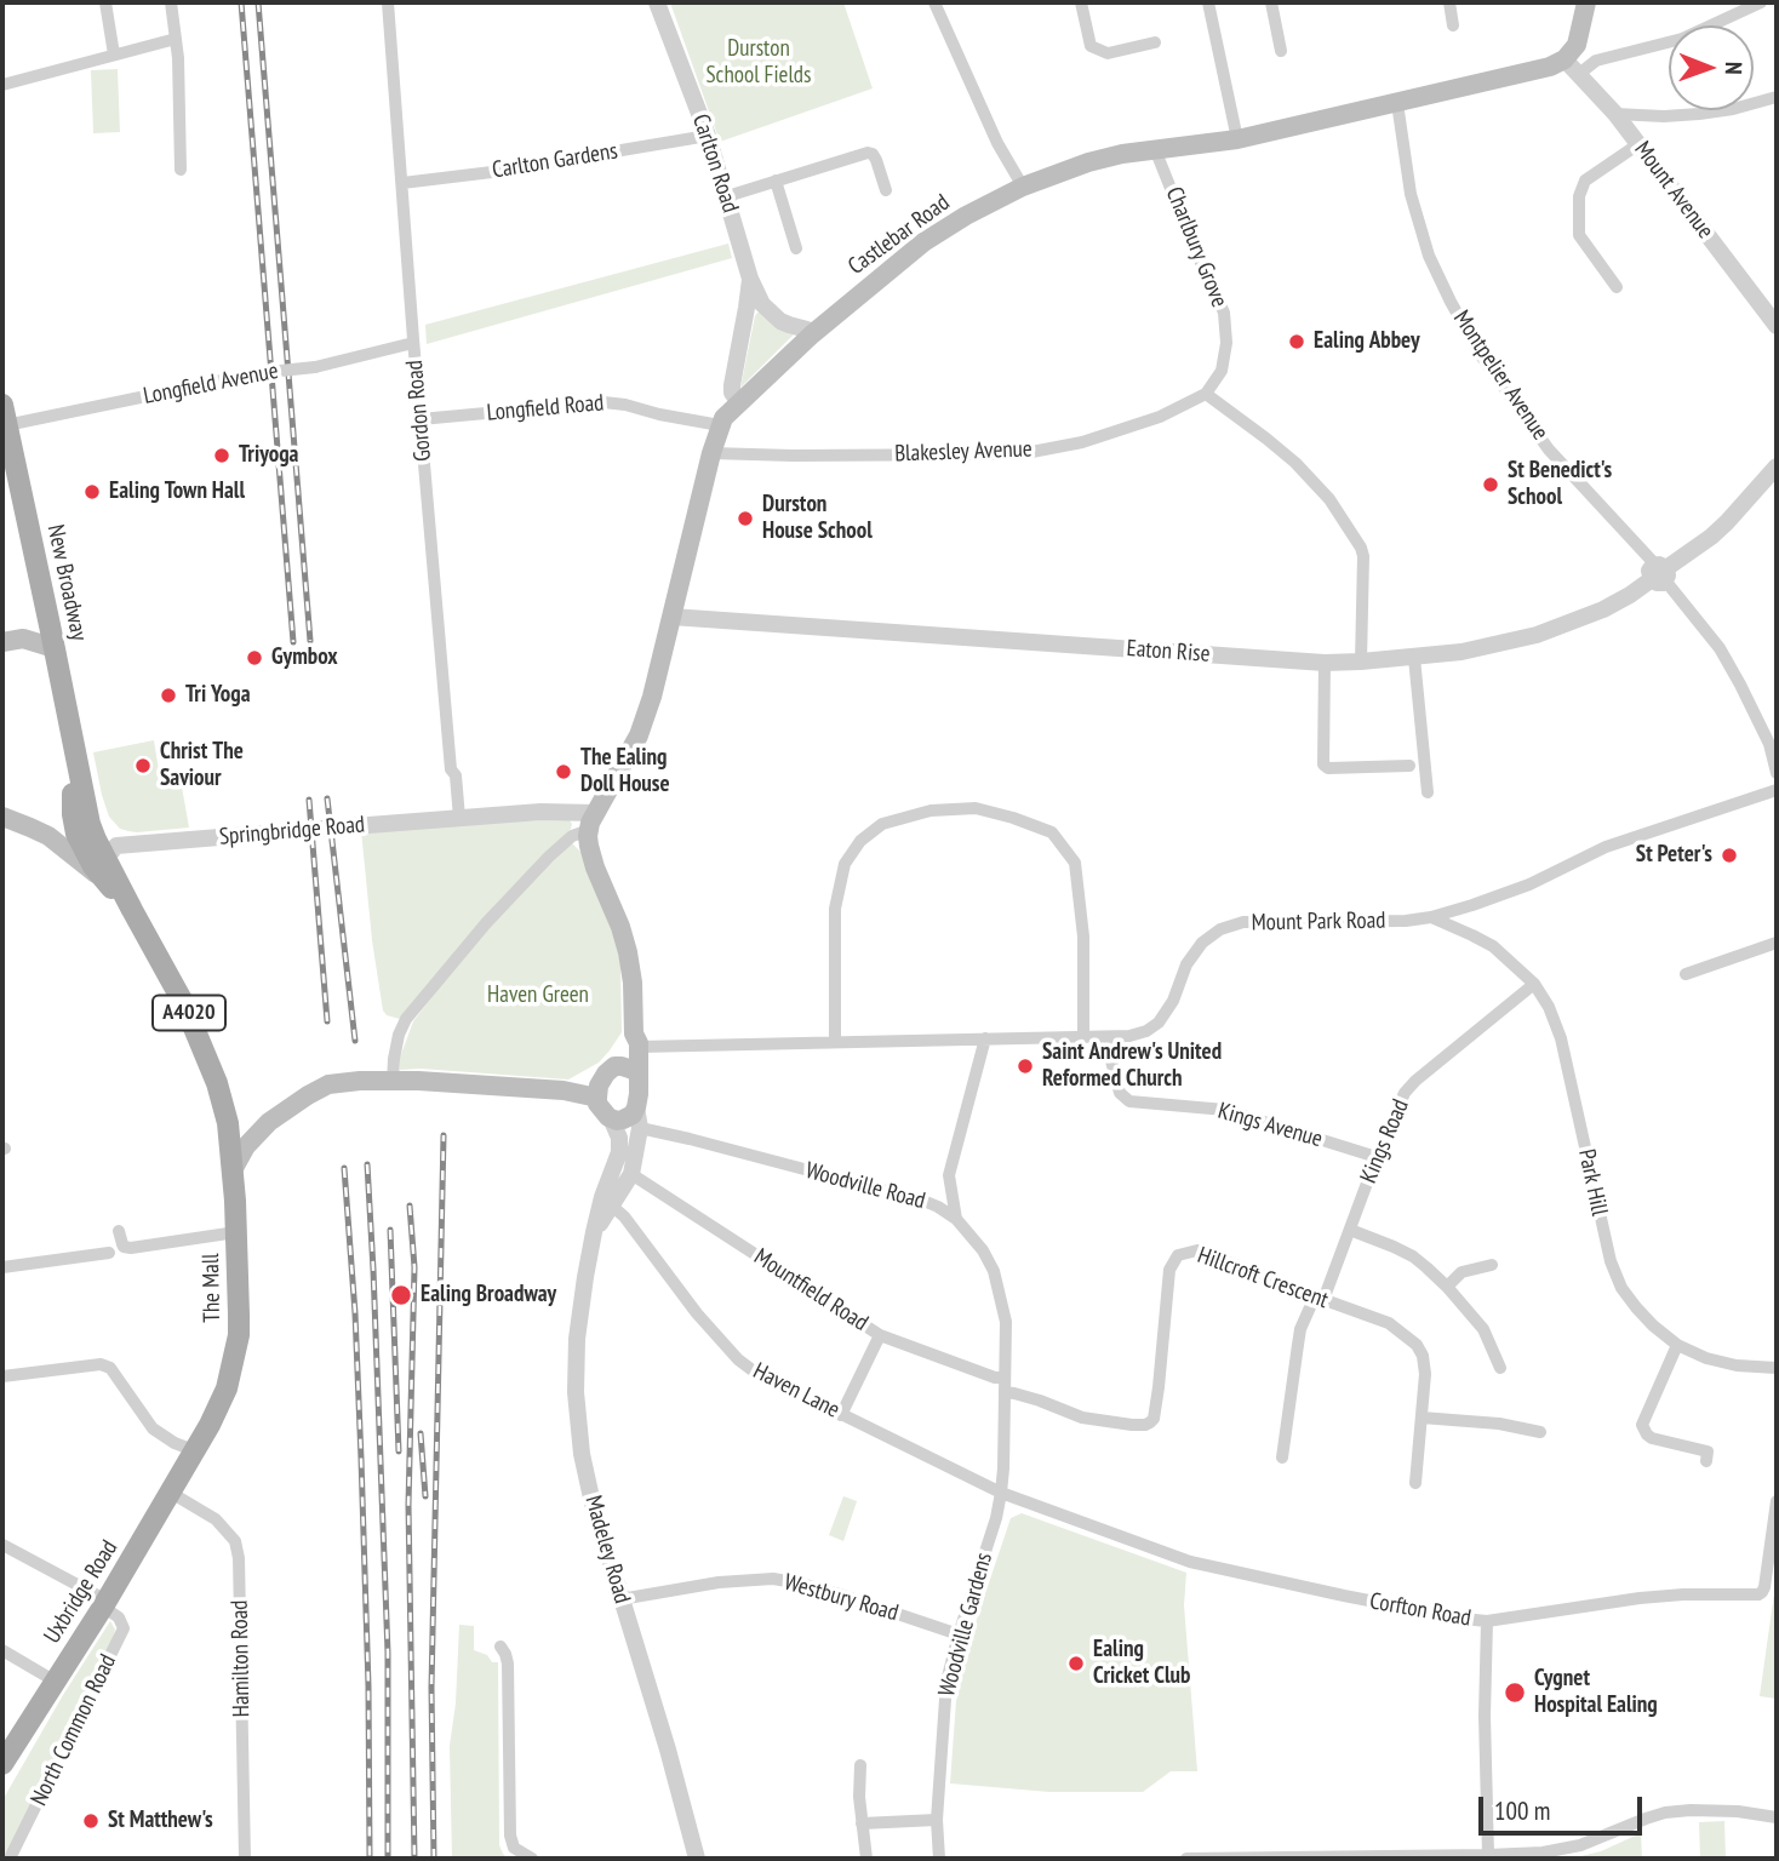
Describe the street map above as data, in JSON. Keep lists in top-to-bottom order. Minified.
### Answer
{"streets":{"main road":["Castlebar Road","New Broadway","A4020","The Mall","Uxbridge Road"],"street":["Carlton Gardens","Carlton Road","Mount Avenue","Charlbury Grove","Montpelier Avenue","Longfield Avenue","Longfield Road","Gordon Road","Blakesley Avenue","Eaton Rise","Springbridge Road","Mount Park Road","Kings Avenue","Kings Road","Park Hill","Woodville Road","Hillcroft Crescent","Mountfield Road","Haven Lane","Madeley Road","Westbury Road","Corfton Road","Woodville Gardens","Hamilton Road","North Common Road"]},"crossings":[["Carlton Gardens","Carlton Road"],["Carlton Gardens","Gordon Road"],["Carlton Road","Castlebar Road"],["Mount Avenue","Castlebar Road"],["Castlebar Road","Charlbury Grove"],["Castlebar Road","Montpelier Avenue"],["Castlebar Road","Longfield Road"],["Castlebar Road","Blakesley Avenue"],["Castlebar Road","Eaton Rise"],["Charlbury Grove","Blakesley Avenue"],["Montpelier Avenue","Eaton Rise"],["Longfield Avenue","Gordon Road"],["Longfield Avenue","New Broadway"],["Longfield Road","Gordon Road"],["Gordon Road","Springbridge Road"],["New Broadway","Springbridge Road"],["New Broadway","A4020"],["Springbridge Road","A4020"],["Mount Park Road","Kings Avenue"],["Mount Park Road","Park Hill"],["A4020","The Mall"],["Kings Avenue","Kings Road"],["Kings Road","Park Hill"],["Kings Road","Hillcroft Crescent"],["Woodville Road","Hillcroft Crescent"],["Woodville Road","Mountfield Road"],["Woodville Road","Haven Lane"],["Woodville Road","Madeley Road"],["Woodville Road","Corfton Road"],["Woodville Road","Woodville Gardens"],["Hillcroft Crescent","Mountfield Road"],["The Mall","Uxbridge Road"],["Mountfield Road","Madeley Road"],["Haven Lane","Madeley Road"],["Haven Lane","Corfton Road"],["Haven Lane","Woodville Gardens"],["Madeley Road","Westbury Road"],["Uxbridge Road","Hamilton Road"],["Uxbridge Road","North Common Road"],["Westbury Road","Woodville Gardens"],["Corfton Road","Woodville Gardens"]],"parks":["Durston School Fields","Haven Green"],"places":["Ealing Abbey","Triyoga","St Benedict's School","Ealing Town Hall","Durston House School","Gymbox","Tri Yoga","Christ The Saviour","The Ealing Doll House","St Peter's","Saint Andrew's United Reformed Church","Ealing Broadway","Ealing Cricket Club","Cygnet Hospital Ealing","St Matthew's"],"scale_bar":"100 m","north":"right"}
